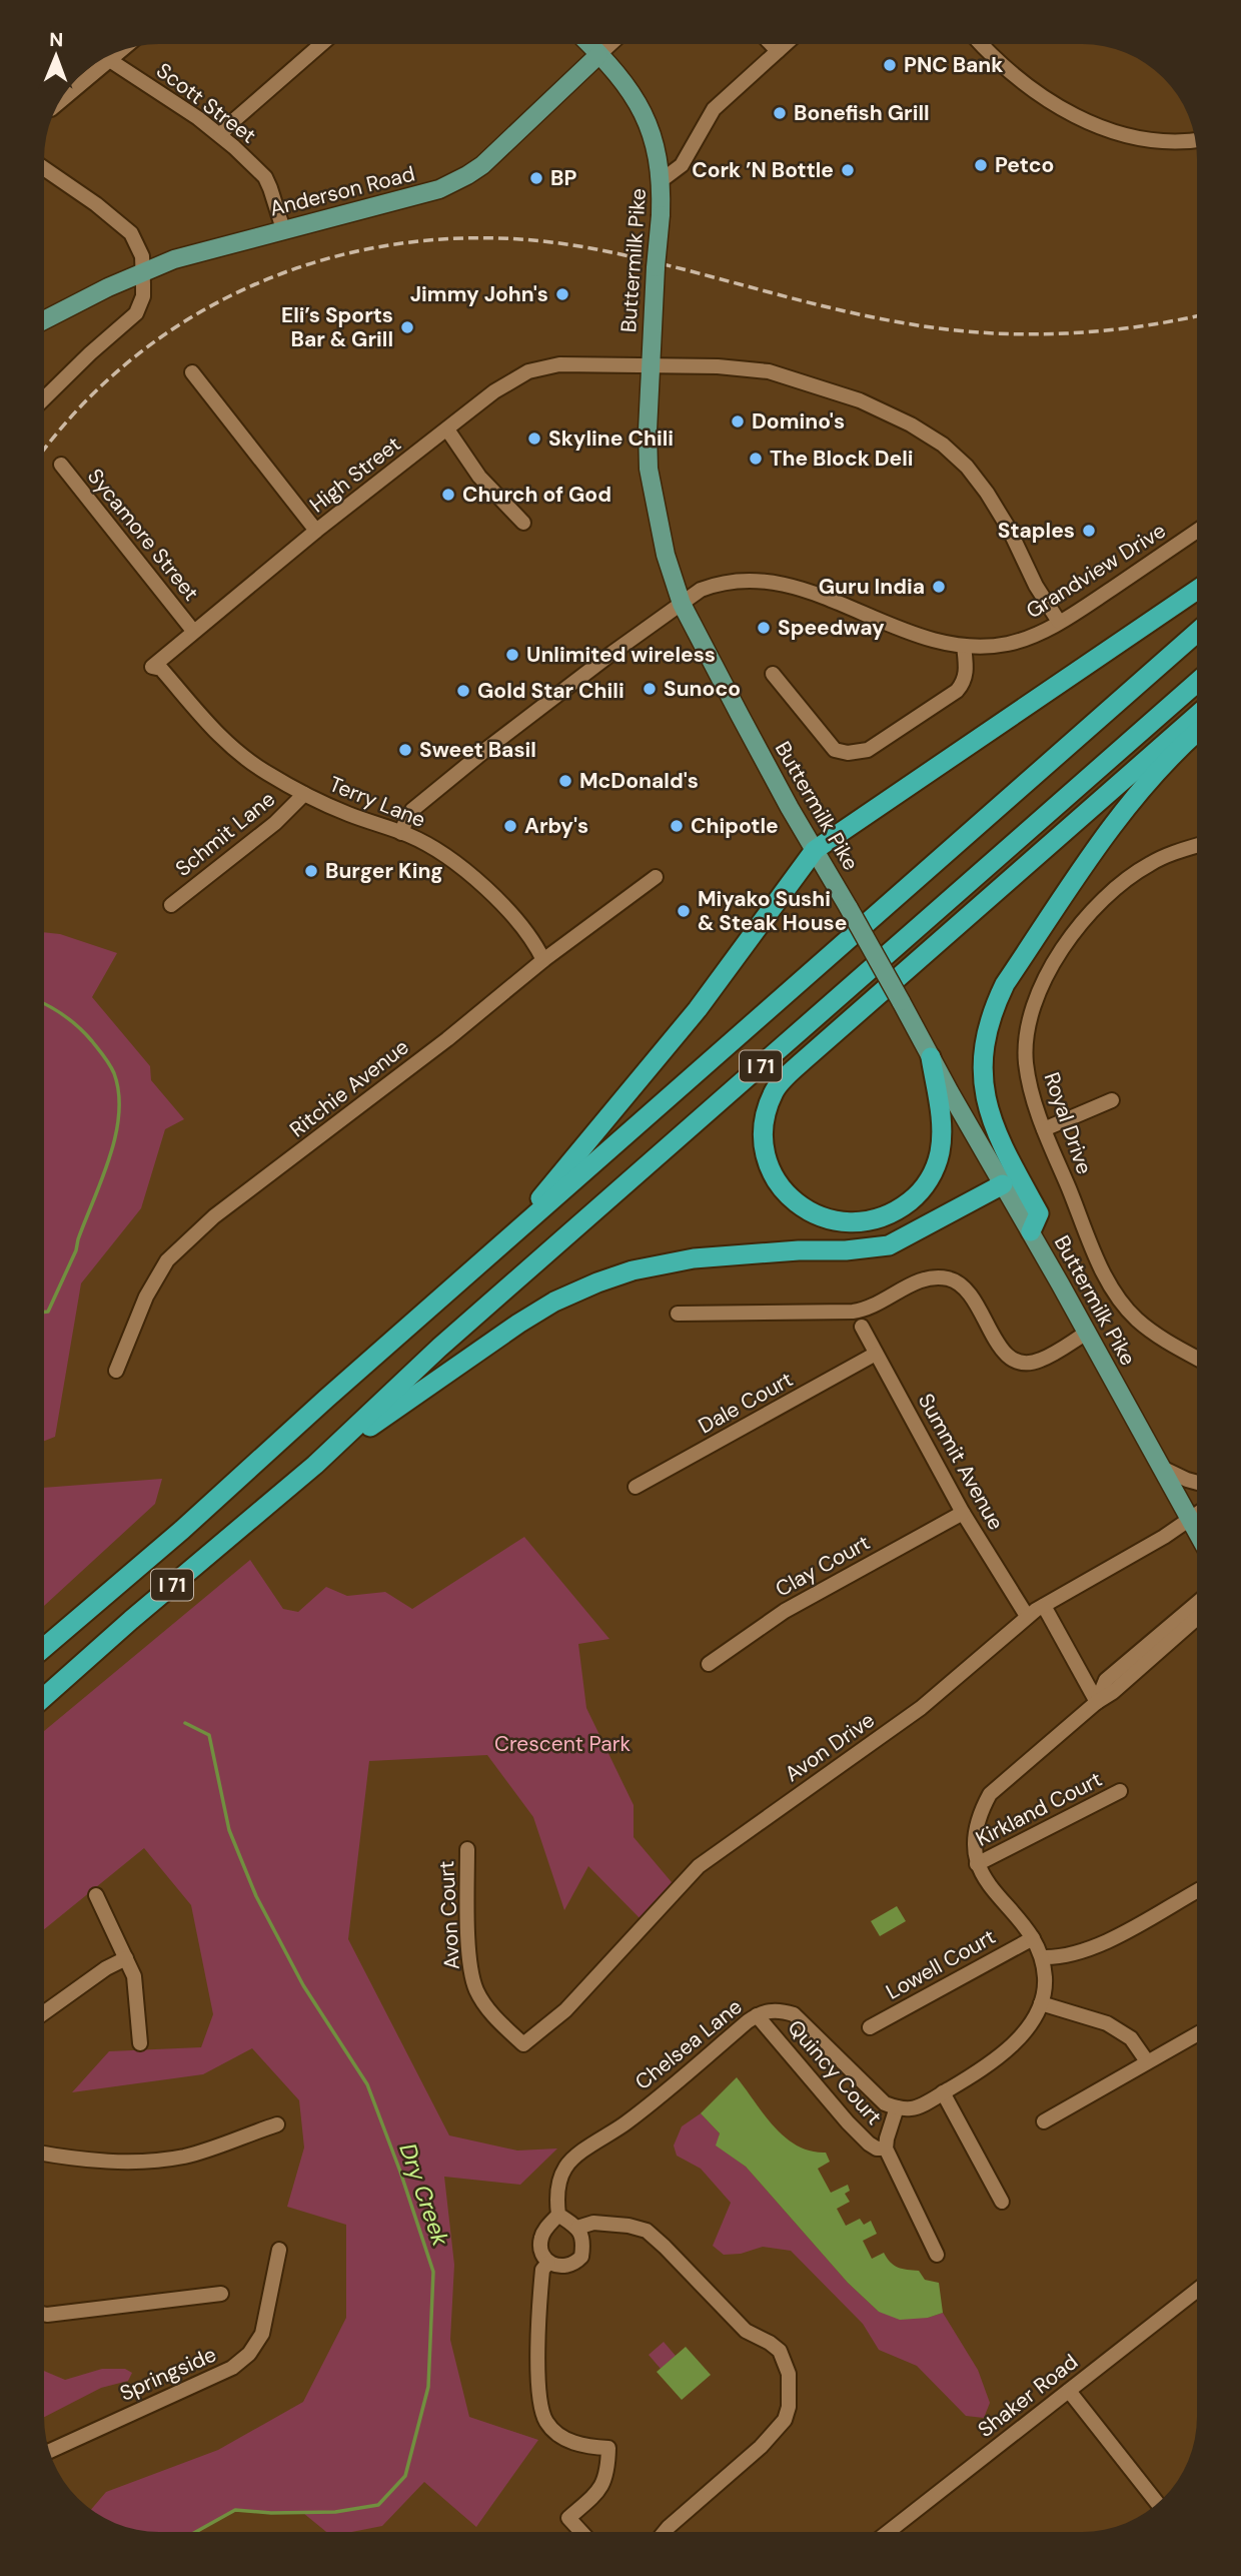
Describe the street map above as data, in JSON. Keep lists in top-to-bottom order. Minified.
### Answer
{"streets":{"highway":["I 71"],"main road":["Anderson Road","Buttermilk Pike"],"street":["Scott Street","High Street","Sycamore Street","Grandview Drive","Terry Lane","Schmit Lane","Ritchie Avenue","Royal Drive","Dale Court","Summit Avenue","Clay Court","Avon Drive","Kirkland Court","Avon Court","Lowell Court","Chelsea Lane","Quincy Court","Springside","Shaker Road"]},"crossings":[["Scott Street","Anderson Road"],["Anderson Road","Buttermilk Pike"],["Buttermilk Pike","High Street"],["Buttermilk Pike","Grandview Drive"],["Buttermilk Pike","Avon Drive"],["High Street","Sycamore Street"],["High Street","Grandview Drive"],["High Street","Terry Lane"],["Grandview Drive","Terry Lane"],["Terry Lane","Schmit Lane"],["Terry Lane","Ritchie Avenue"],["Dale Court","Summit Avenue"],["Summit Avenue","Clay Court"],["Summit Avenue","Avon Drive"],["Avon Drive","Avon Court"],["Chelsea Lane","Quincy Court"]],"water":["Dry Creek"],"parks":["Crescent Park"],"places":["PNC Bank","Bonefish Grill","Petco","Cork ’N Bottle","BP","Jimmy John's","Eli’s Sports Bar & Grill","Domino's","Skyline Chili","The Block Deli","Church of God","Staples","Guru India","Speedway","Unlimited wireless","Sunoco","Gold Star Chili","Sweet Basil","McDonald's","Arby's","Chipotle","Burger King","Miyako Sushi & Steak House"],"north":"top"}
